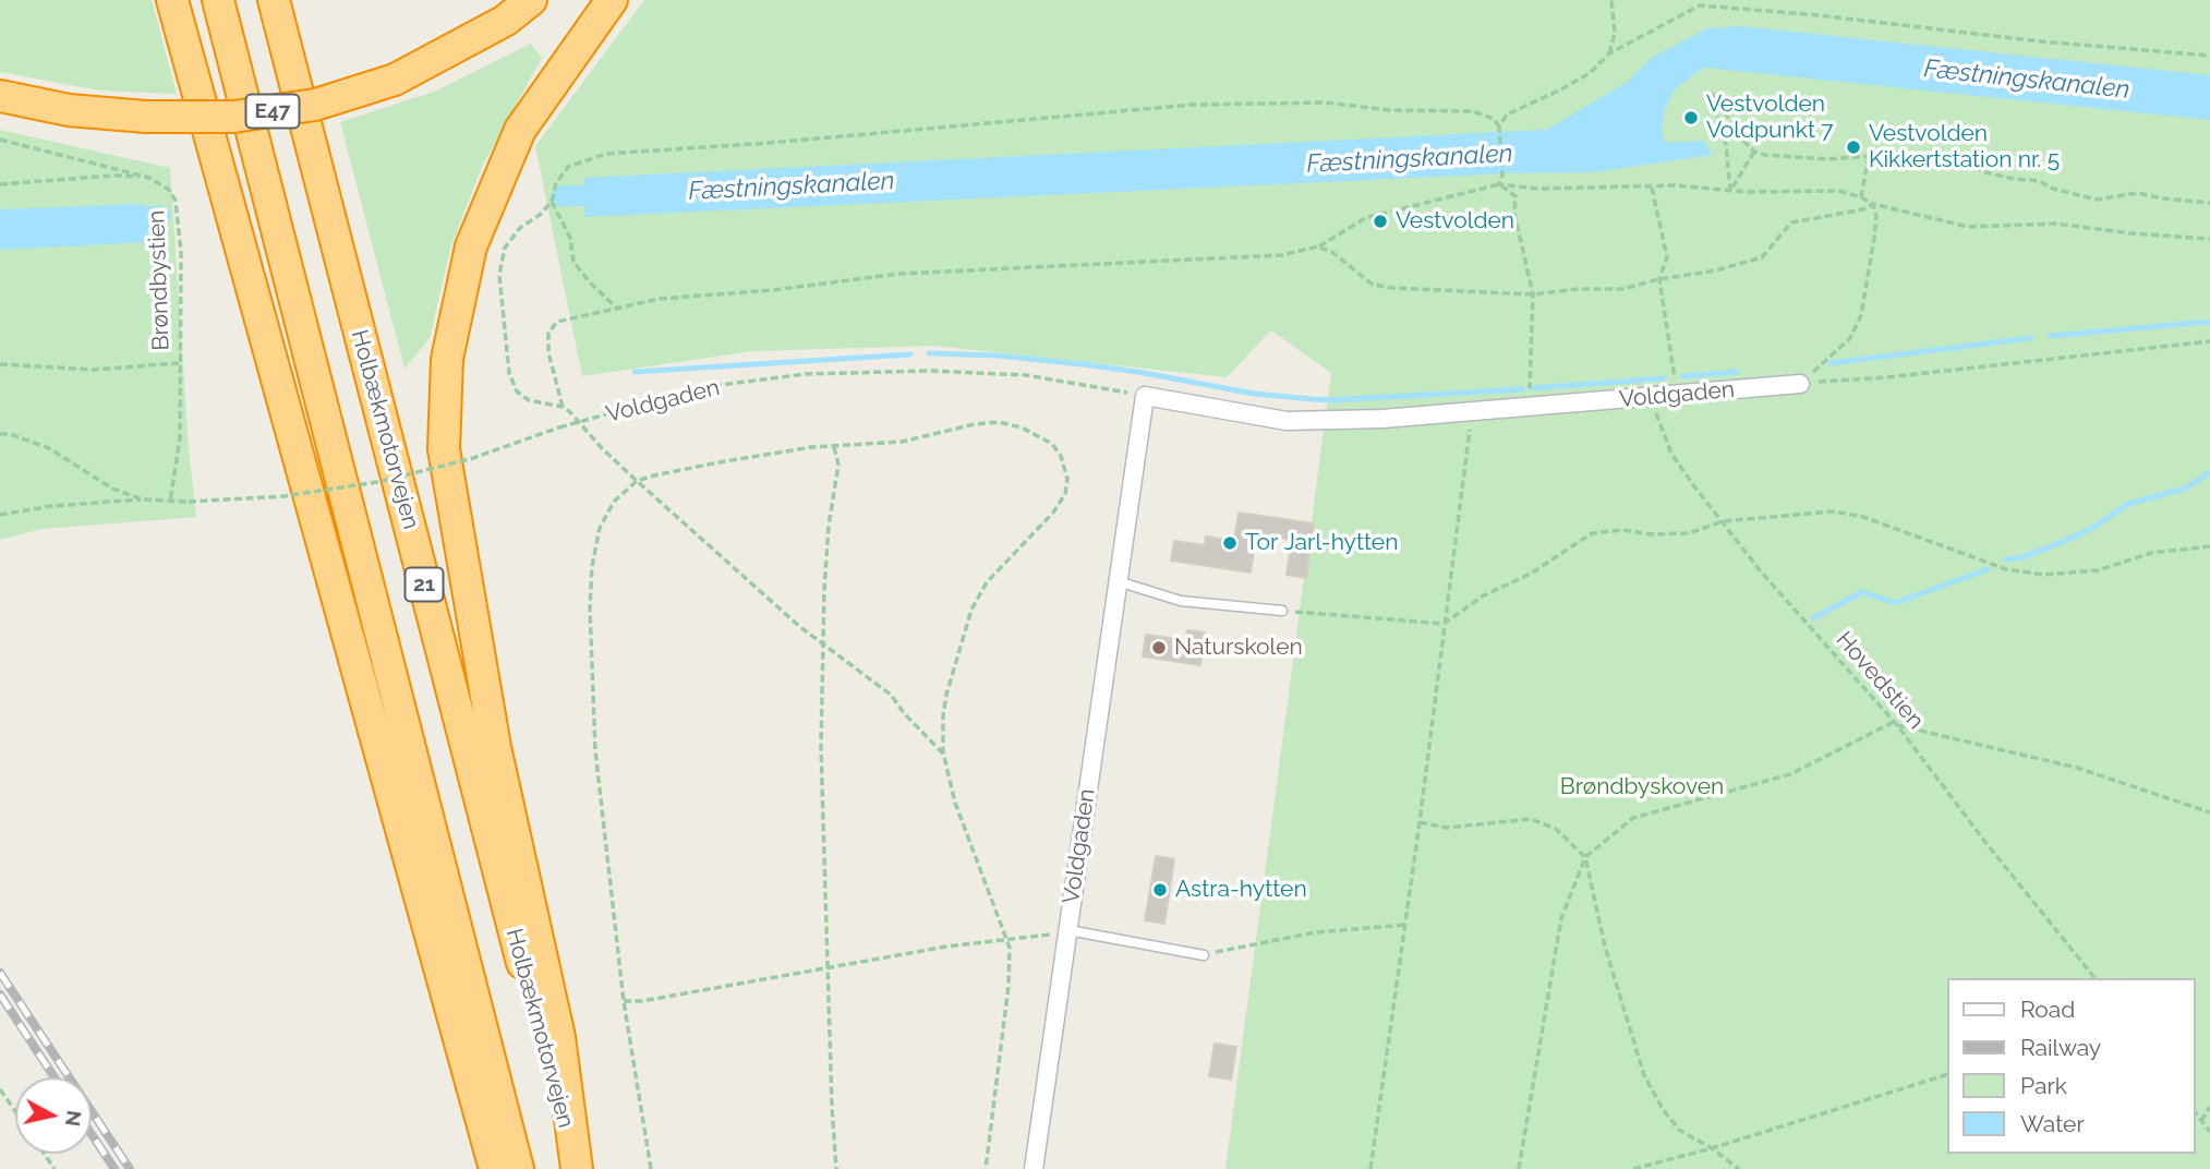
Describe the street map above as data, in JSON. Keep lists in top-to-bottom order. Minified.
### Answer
{"streets":{"highway":["E47","Holbækmotorvejen","21"],"street":["Voldgaden"],"path":["Brøndbystien","Hovedstien"]},"crossings":[["Brøndbystien","Voldgaden"],["Voldgaden","Hovedstien"]],"water":["Fæstningskanalen"],"parks":["Brøndbyskoven"],"places":["Vestvolden Voldpunkt 7","Vestvolden Kikkertstation nr. 5","Vestvolden","Tor Jarl-hytten","Naturskolen","Astra-hytten"],"legend":["Road","Railway","Park","Water"],"north":"right"}
